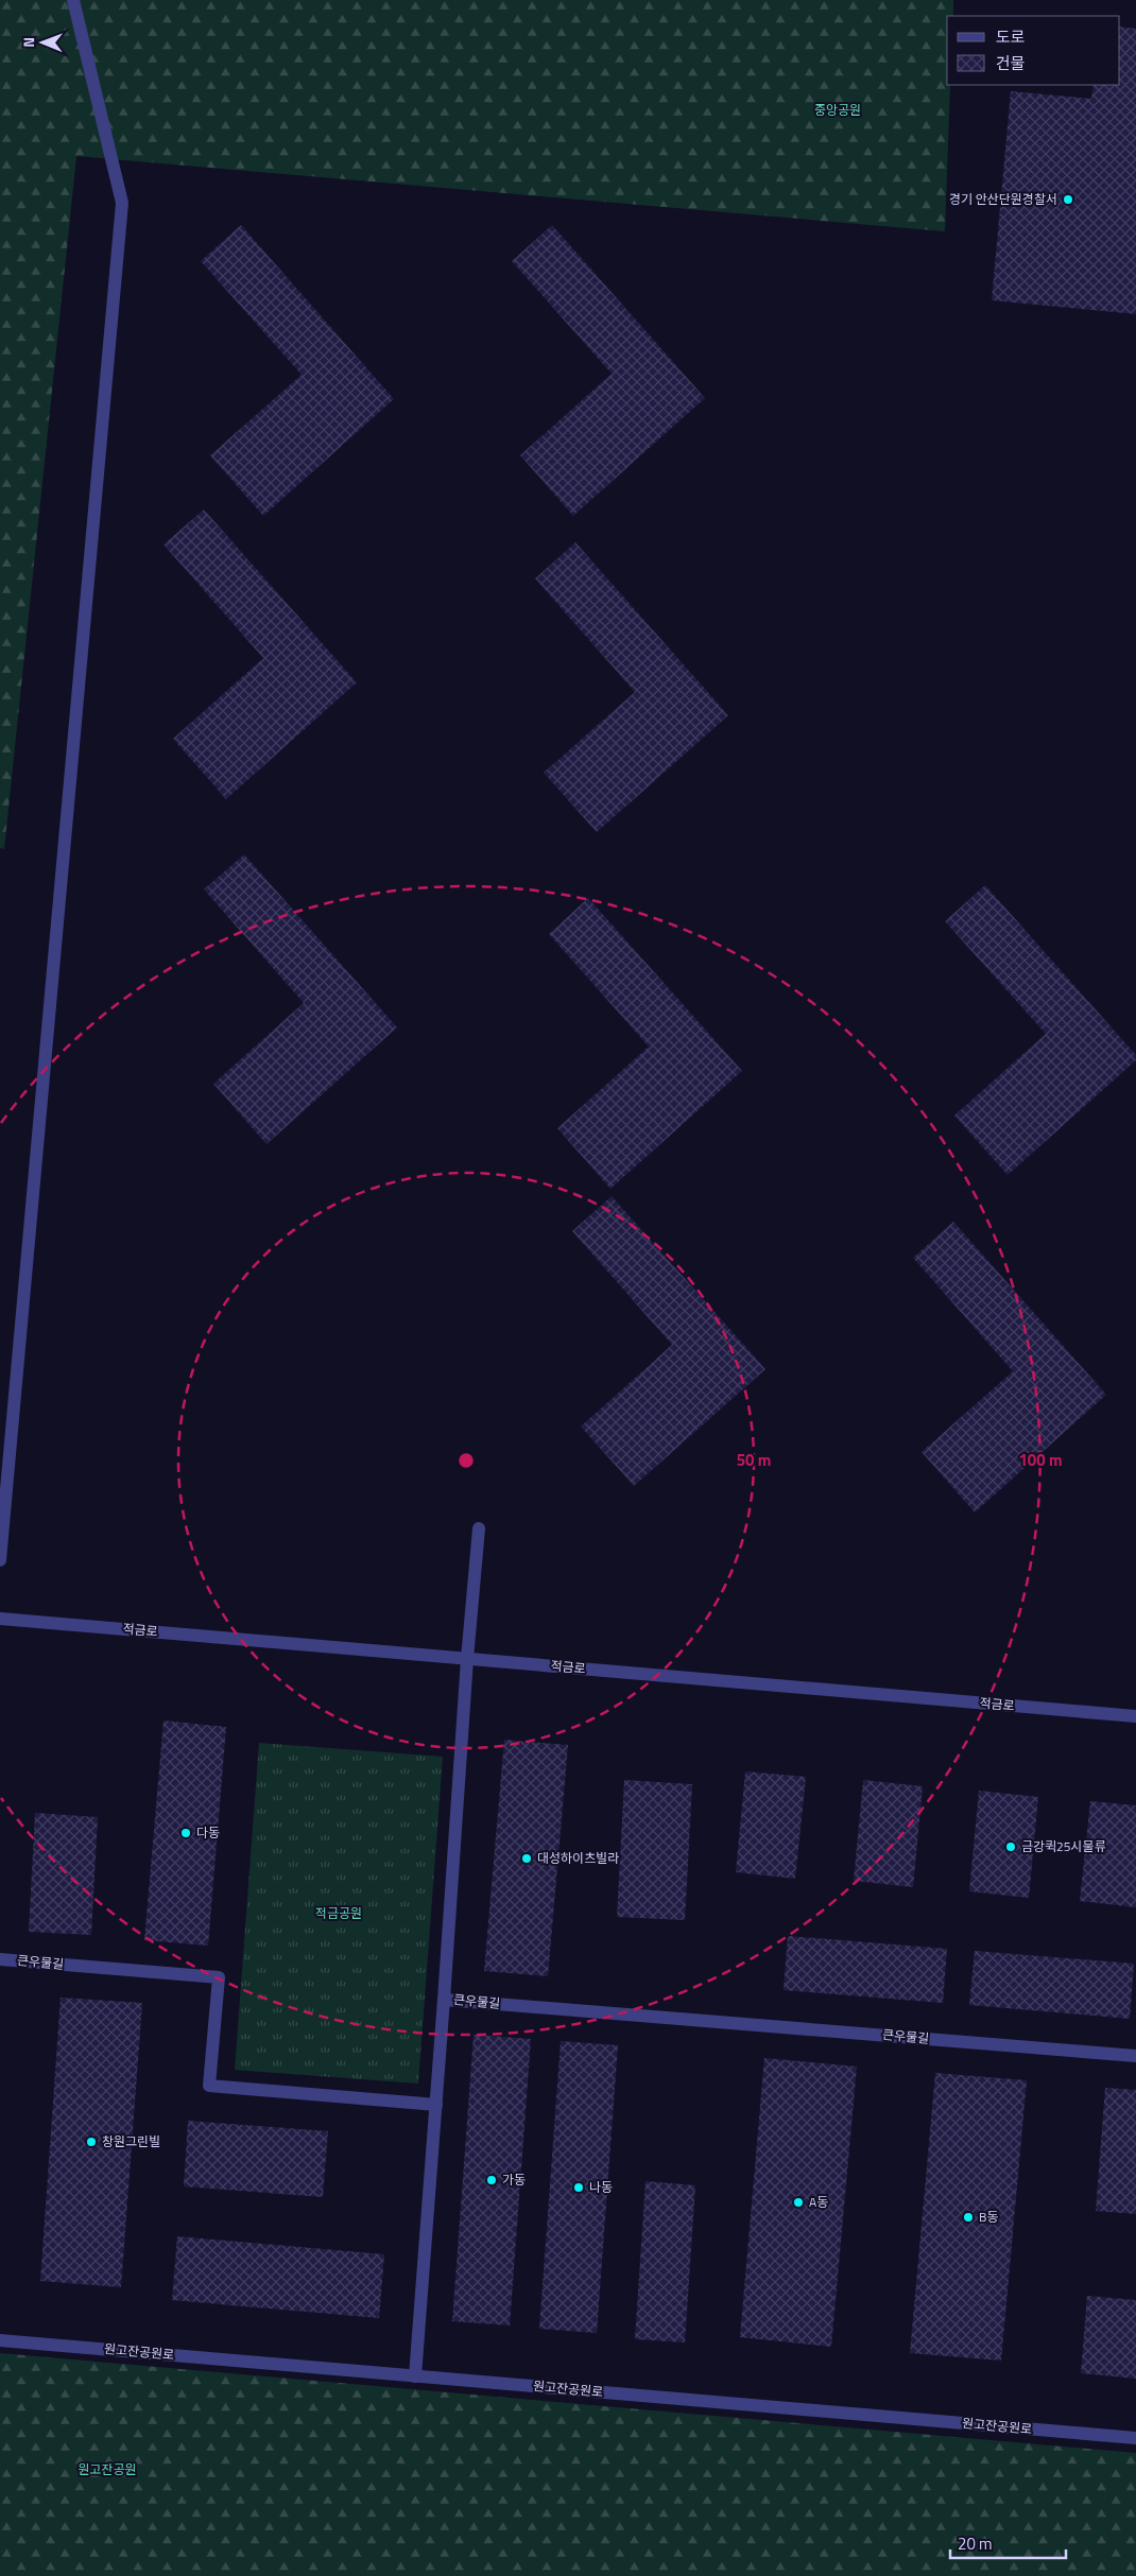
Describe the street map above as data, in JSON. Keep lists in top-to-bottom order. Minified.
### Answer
{"streets":{"street":["적금로","큰우물길","원고잔공원로"]},"parks":["중앙공원","적금공원","원고잔공원"],"places":["경기 안산단원경찰서","다동","금강퀵25시물류","대성하이츠빌라","창원그린빌","가동","나동","A동","B동"],"legend":["도로","건물"],"scale_bar":"20 m","north":"left","rings":["50 m","100 m"]}
